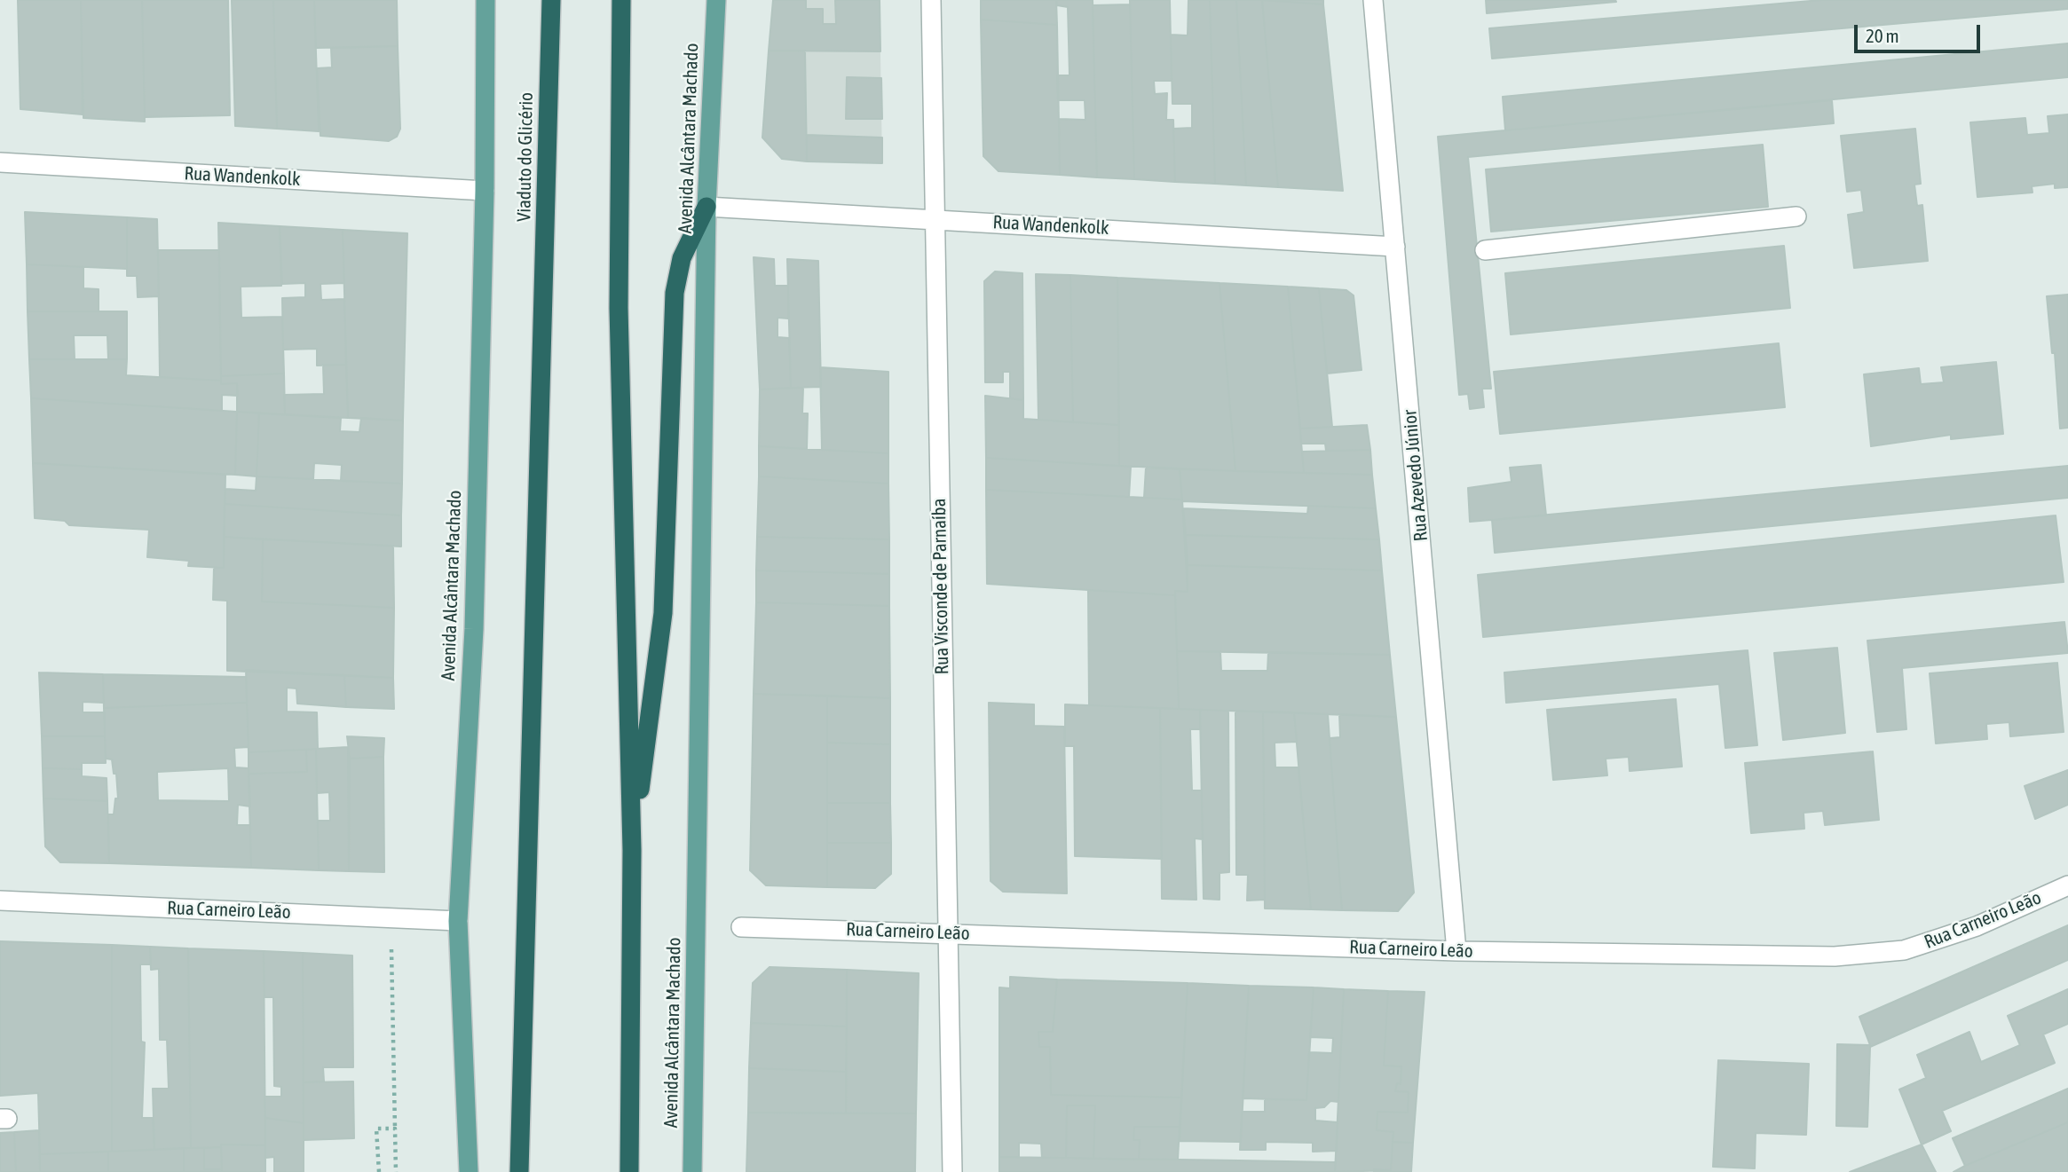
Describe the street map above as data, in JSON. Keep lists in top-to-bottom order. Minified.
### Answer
{"streets":{"highway":["Viaduto do Glicério"],"main road":["Avenida Alcântara Machado"],"street":["Rua Wandenkolk","Rua Azevedo Júnior","Rua Visconde de Parnaíba","Rua Carneiro Leão"]},"crossings":[["Avenida Alcântara Machado","Rua Wandenkolk"],["Avenida Alcântara Machado","Rua Carneiro Leão"],["Rua Wandenkolk","Rua Azevedo Júnior"],["Rua Wandenkolk","Rua Visconde de Parnaíba"],["Rua Azevedo Júnior","Rua Carneiro Leão"],["Rua Visconde de Parnaíba","Rua Carneiro Leão"]],"scale_bar":"20 m"}
